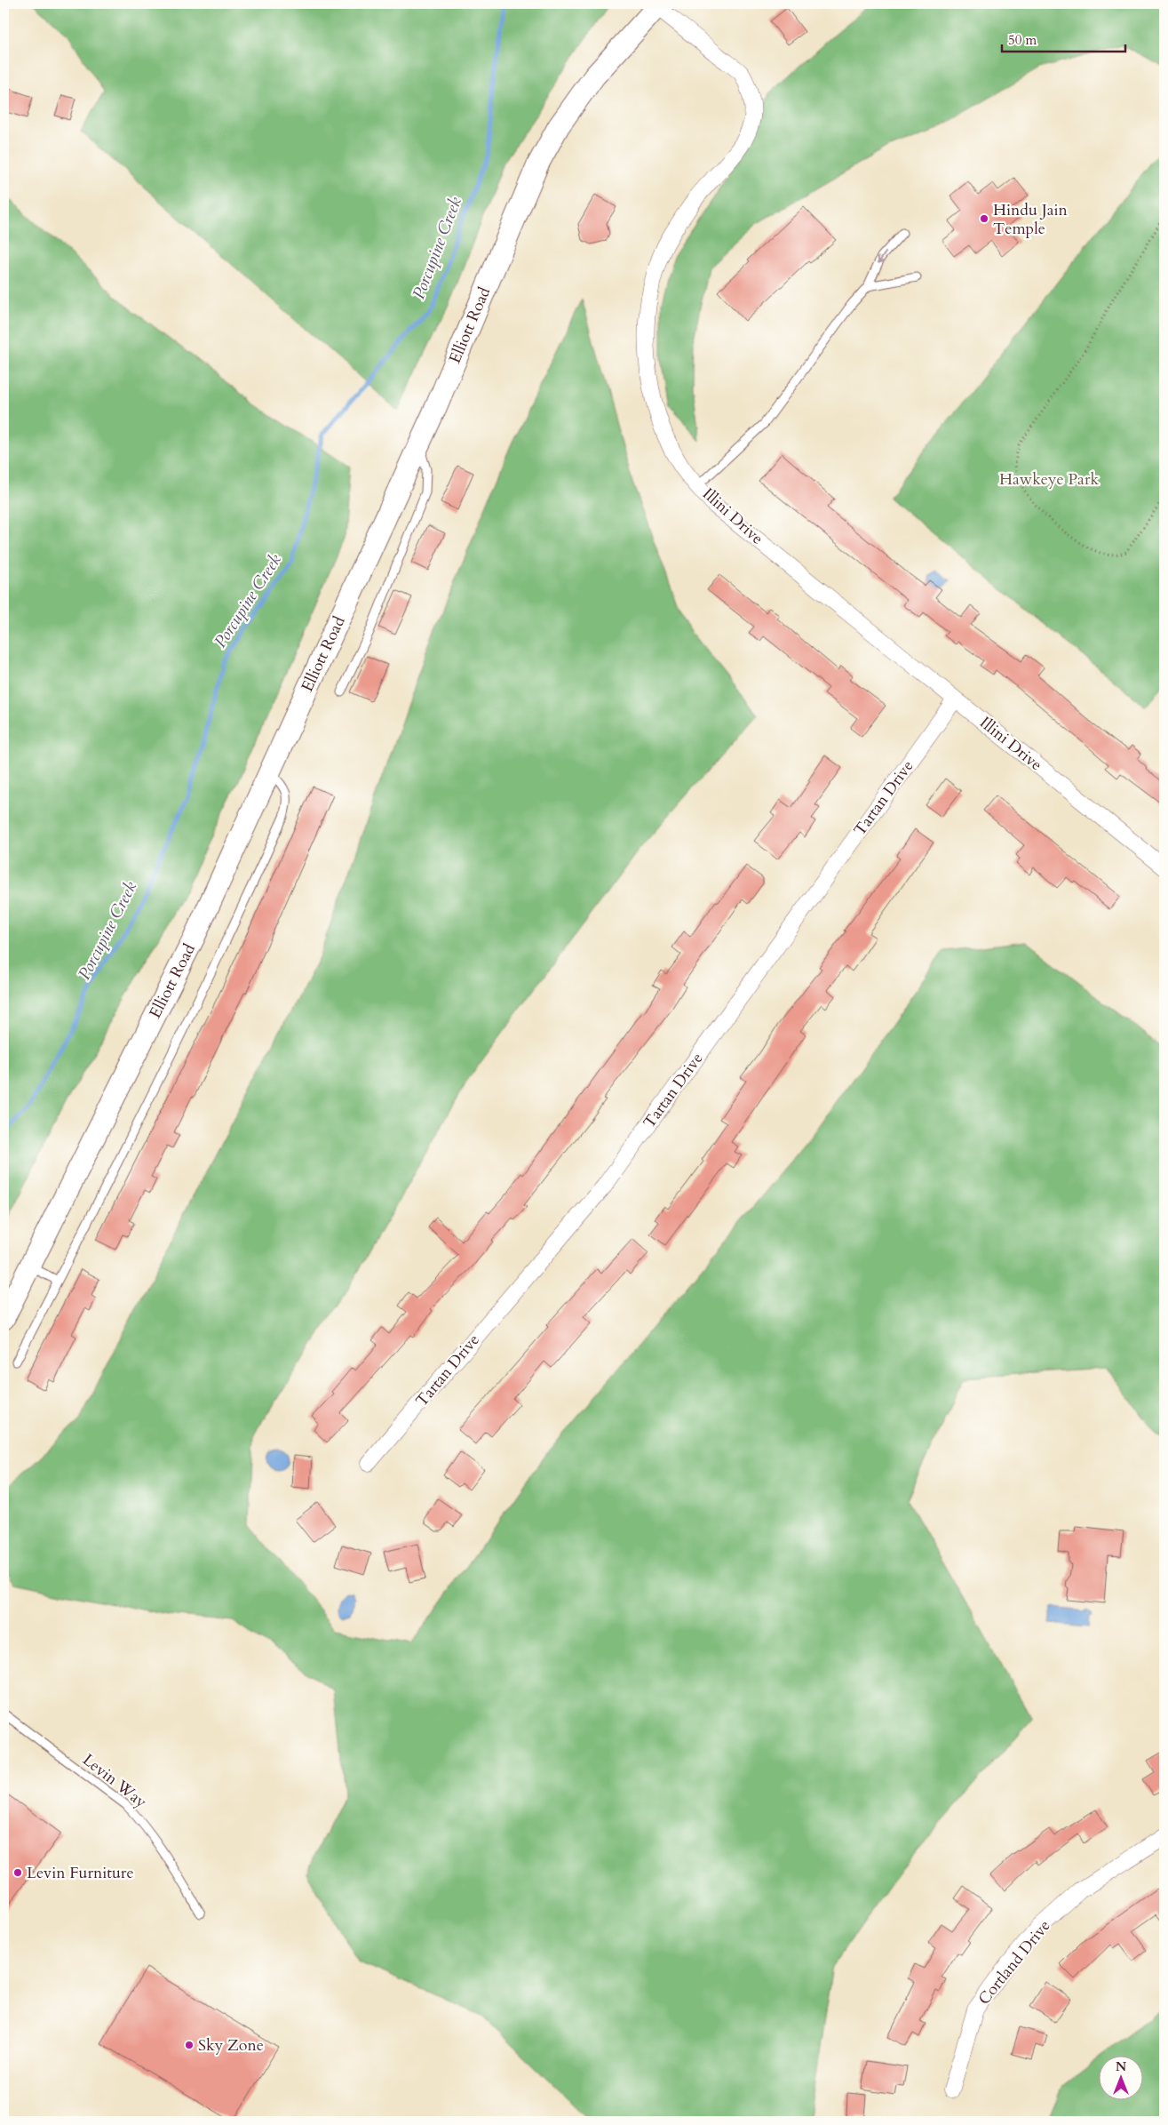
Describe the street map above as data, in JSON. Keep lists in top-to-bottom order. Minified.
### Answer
{"streets":{"street":["Elliott Road","Illini Drive","Tartan Drive","Cortland Drive"],"lane":["Levin Way"]},"crossings":[["Elliott Road","Illini Drive"],["Illini Drive","Tartan Drive"]],"water":["Porcupine Creek"],"parks":["Hawkeye Park"],"places":["Hindu Jain Temple","Levin Furniture","Sky Zone"],"scale_bar":"50 m","north":"top"}
